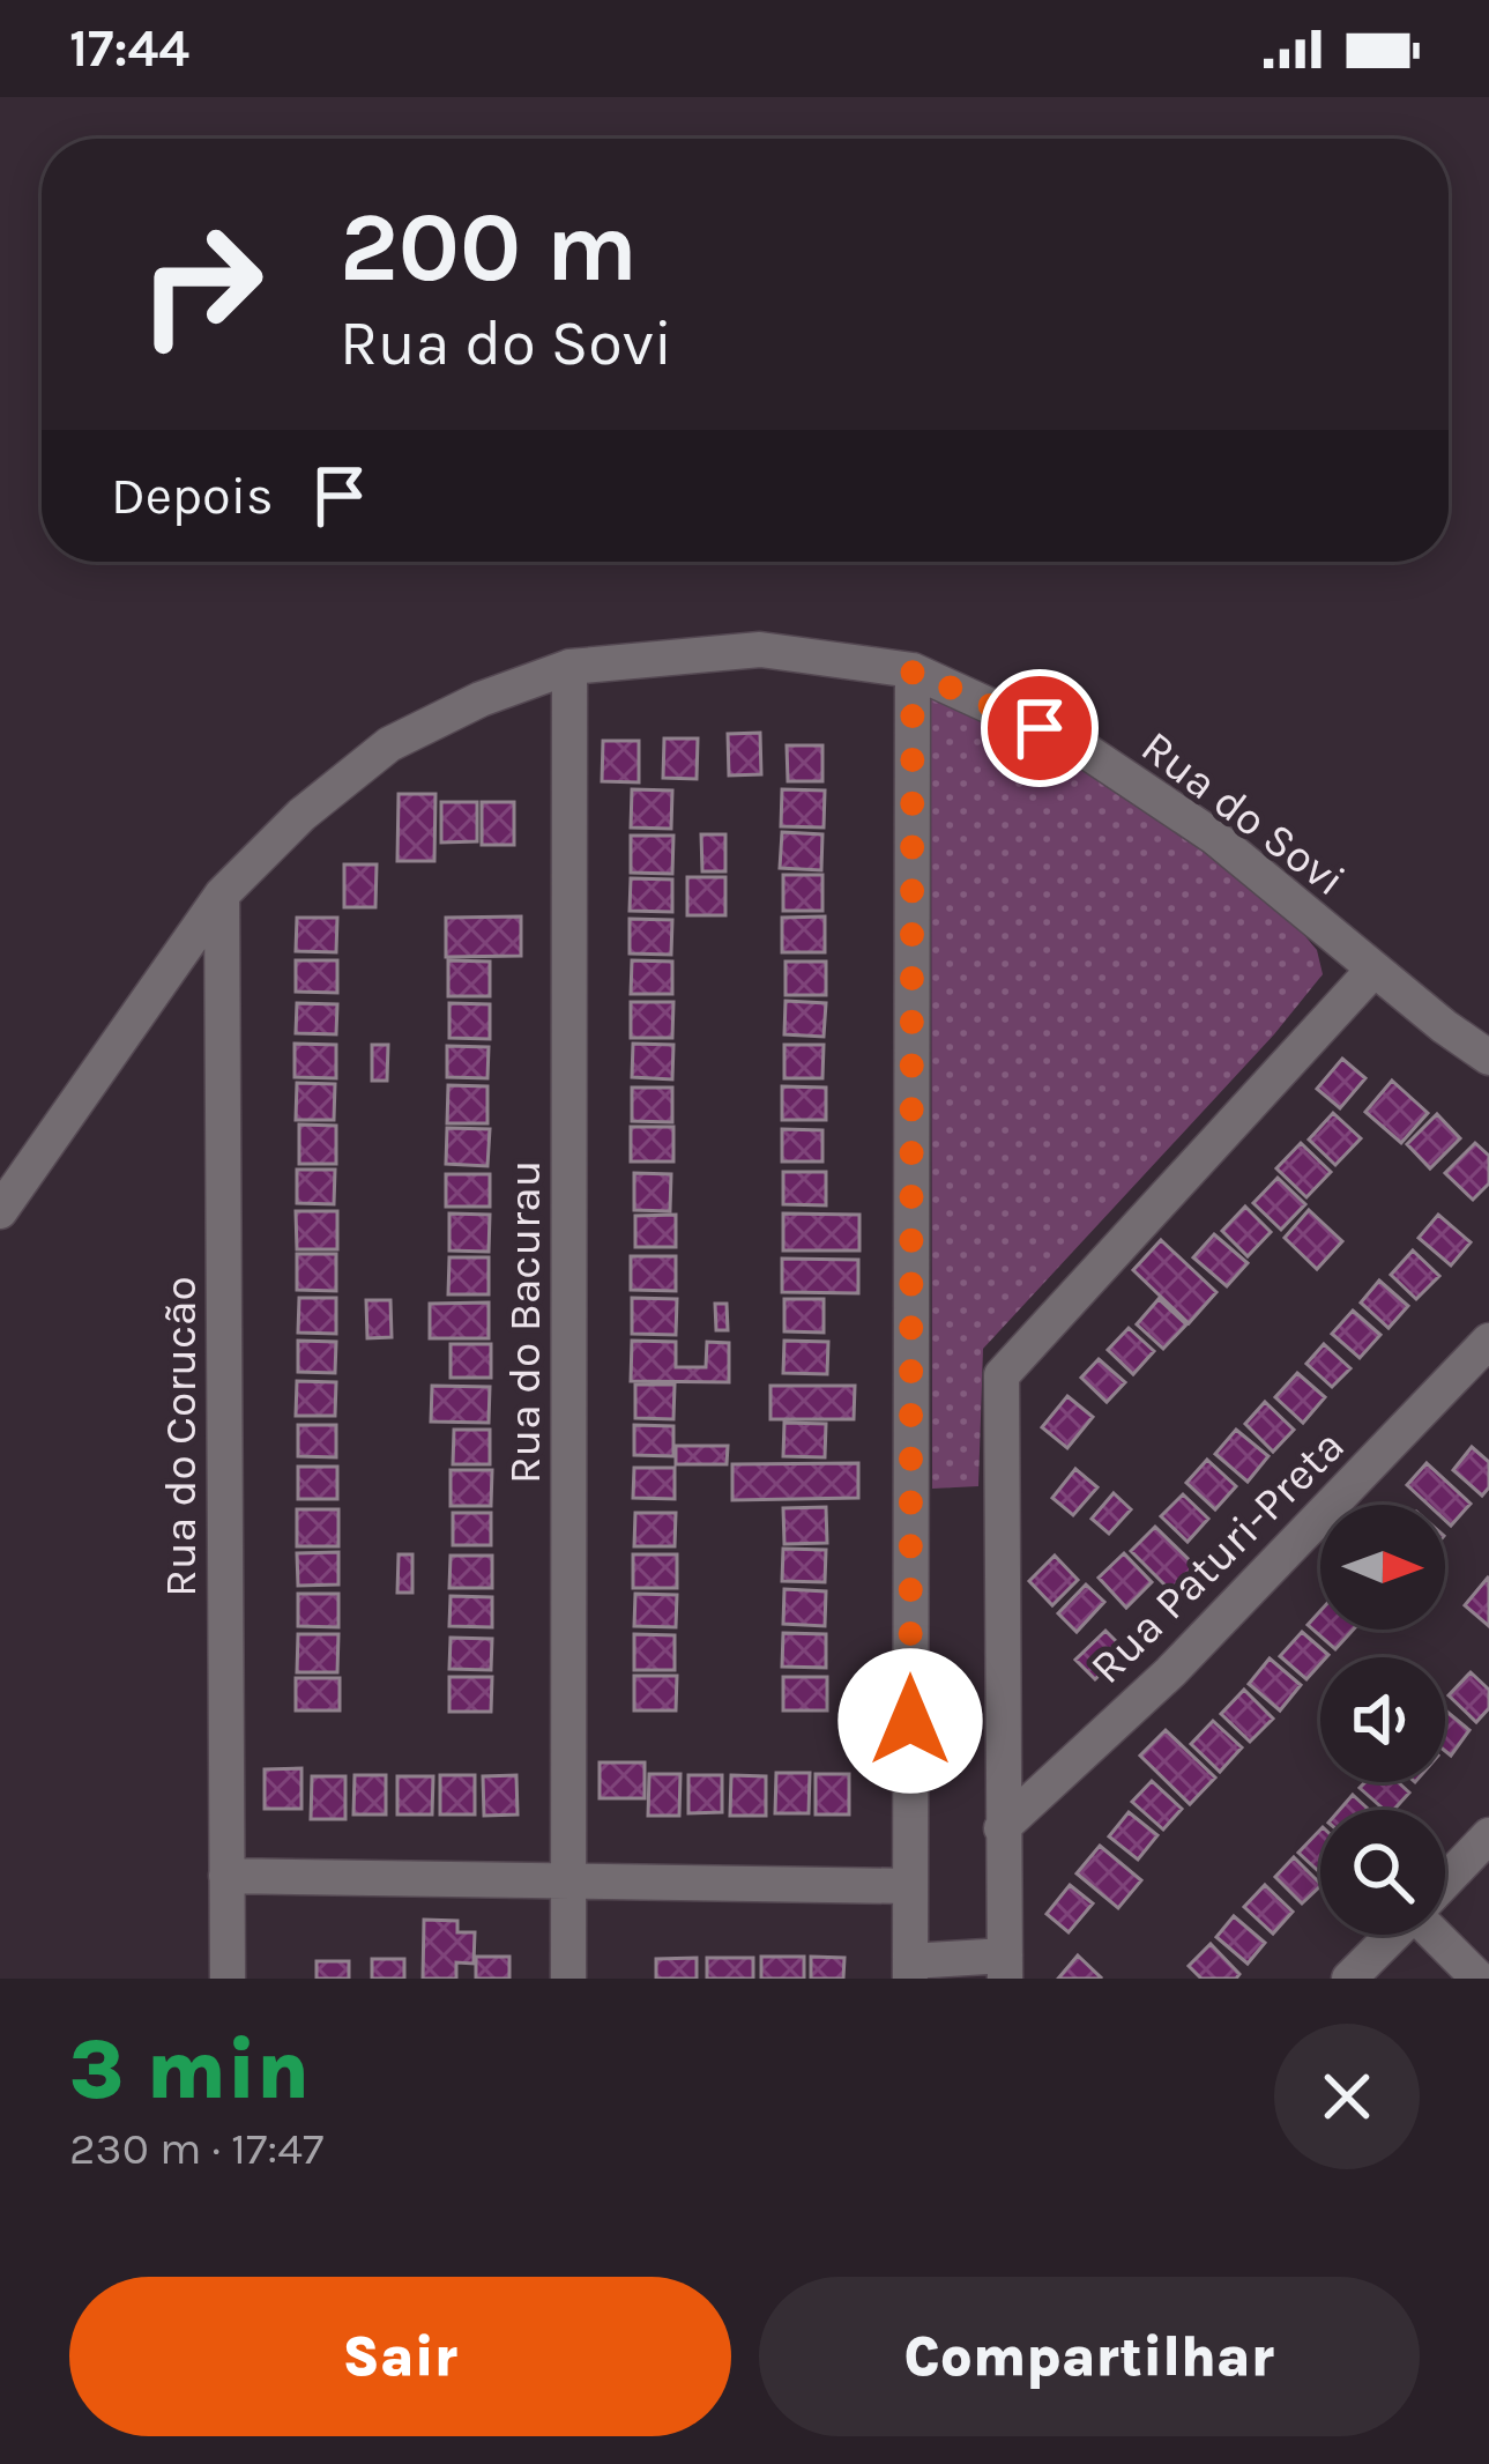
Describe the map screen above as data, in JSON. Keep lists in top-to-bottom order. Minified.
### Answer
{"streets":{"street":["Rua do Sovi","Rua do Bacurau","Rua do Corucão","Rua Paturi-Preta"]},"crossings":[["Rua do Sovi","Rua do Bacurau"],["Rua do Sovi","Rua do Corucão"]],"north":"right","page":{"status":"17:44","turn":["200 m","Rua do Sovi"],"then":"Depois","heading":["3 min","230 m · 17:47"],"buttons":["Sair","Compartilhar"]}}
